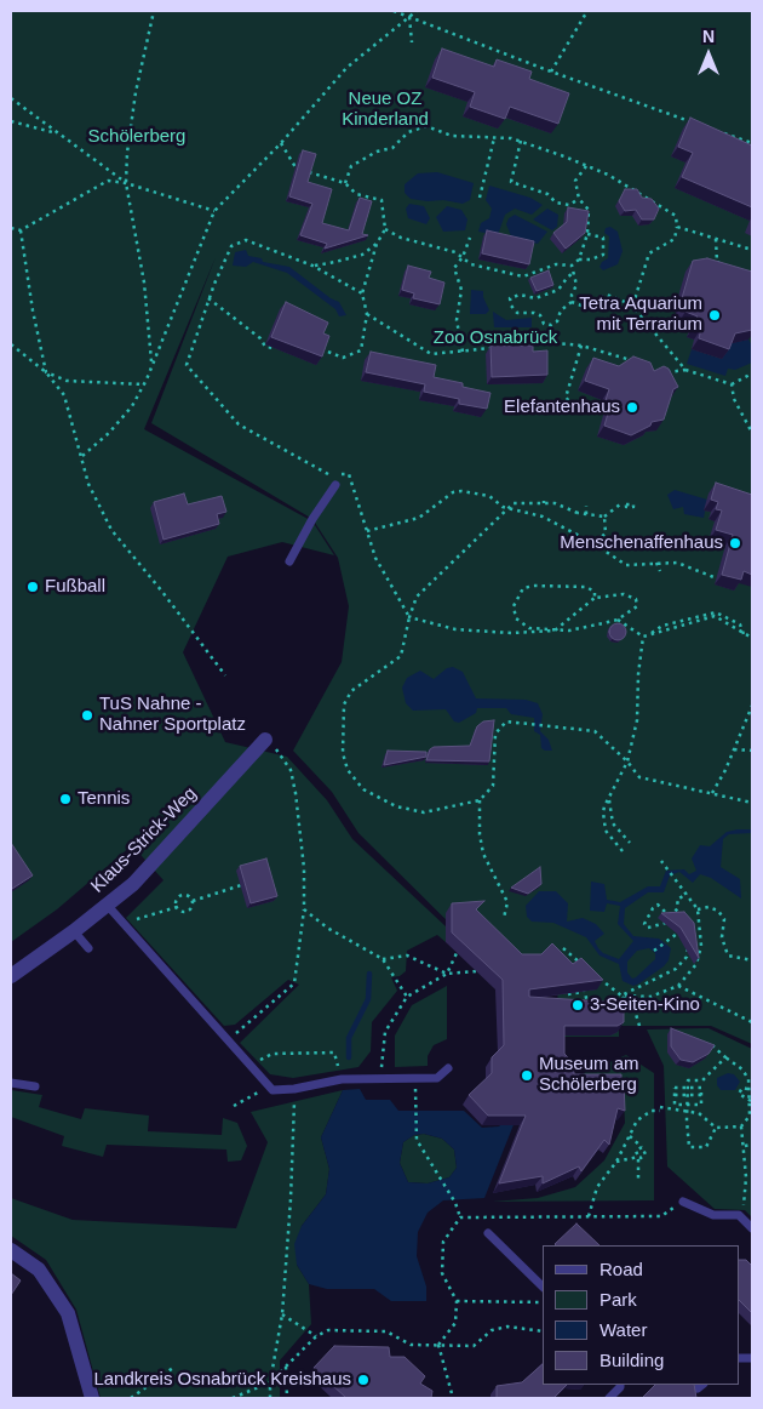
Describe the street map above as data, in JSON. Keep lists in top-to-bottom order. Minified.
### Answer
{"streets":{"street":["Klaus-Strick-Weg"]},"parks":["Neue OZ Kinderland","Schölerberg","Zoo Osnabrück"],"places":["Tetra Aquarium mit Terrarium","Elefantenhaus","Menschenaffenhaus","Fußball","TuS Nahne - Nahner Sportplatz","Tennis","3-Seiten-Kino","Museum am Schölerberg","Landkreis Osnabrück Kreishaus"],"legend":["Road","Park","Water","Building"],"north":"top"}
